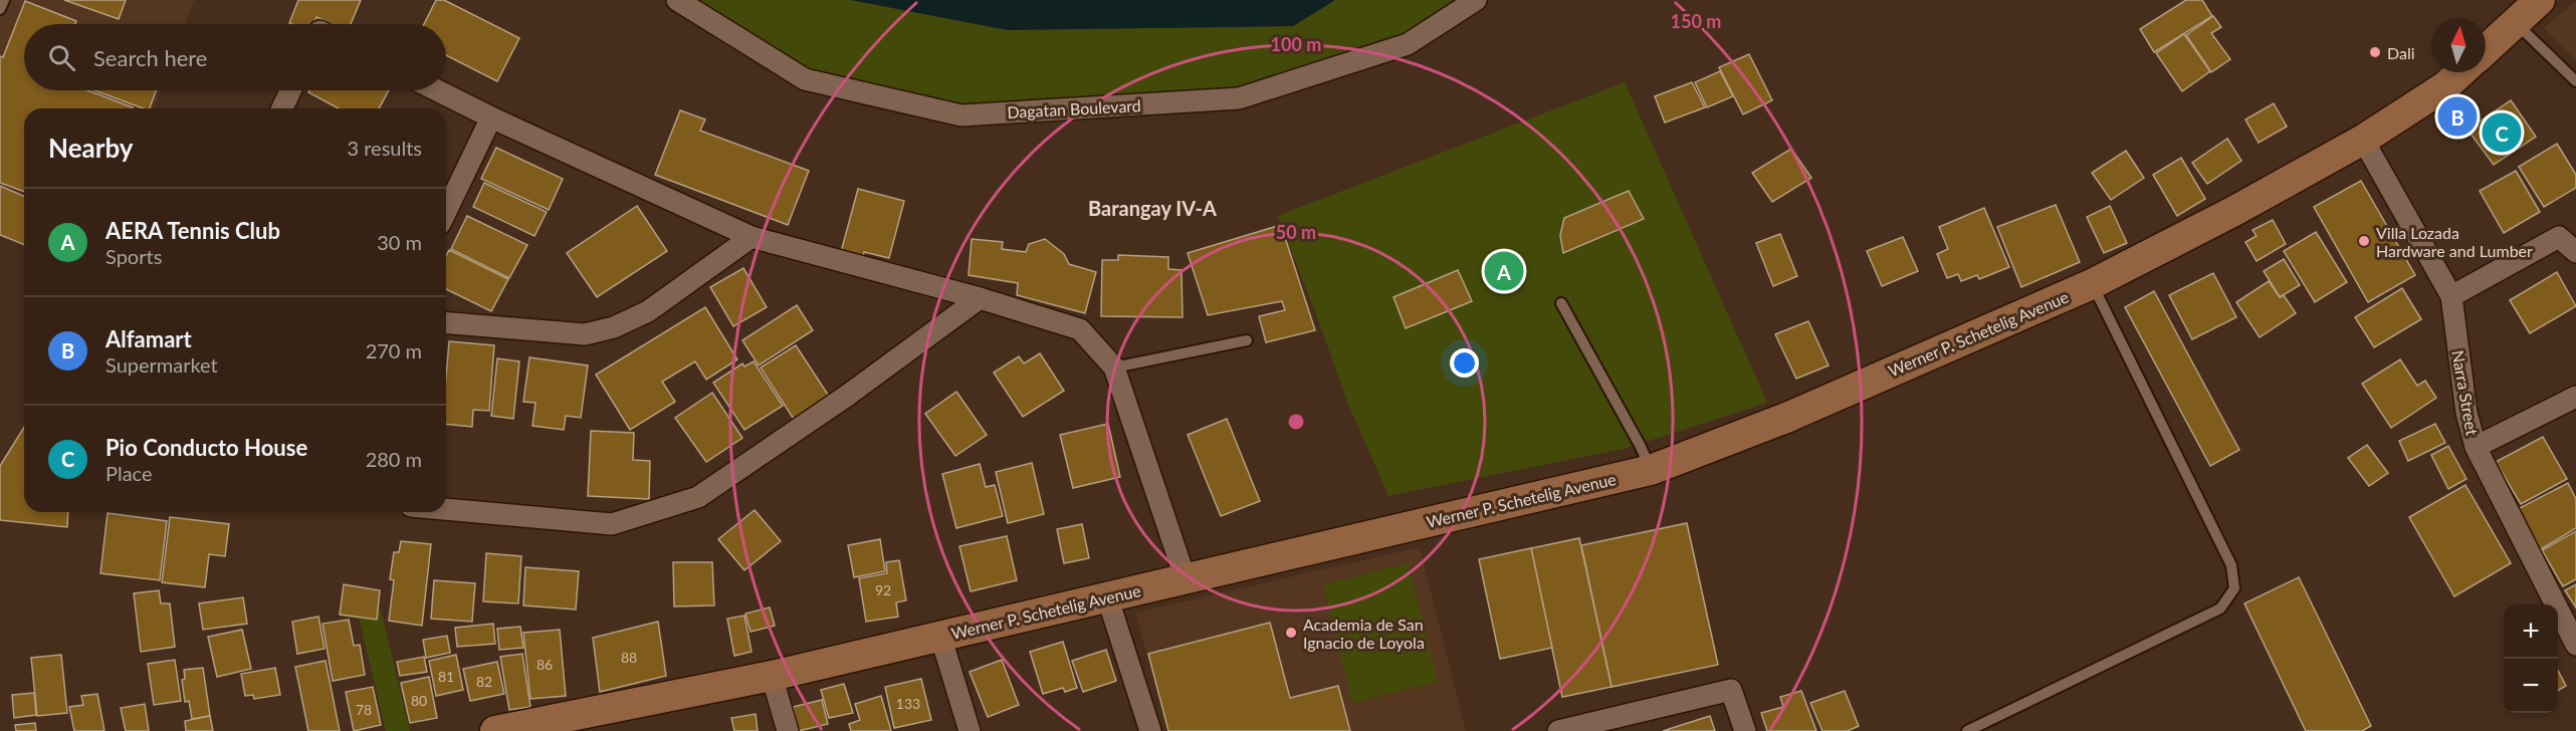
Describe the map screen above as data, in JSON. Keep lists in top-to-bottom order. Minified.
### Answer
{"streets":{"main road":["Werner P. Schetelig Avenue"],"street":["Dagatan Boulevard","Narra Street"]},"crossings":[["Werner P. Schetelig Avenue","Narra Street"]],"districts":["Barangay IV-A"],"places":["Dali","Villa Lozada Hardware and Lumber","Academia de San Ignacio de Loyola"],"house_numbers":["92","88","86","81","82","80","133","78"],"north":"top","page":{"search":"Search here","pins":["B","C","A"],"heading":["Nearby","3 results"],"list":[{"mark":"A","name":"AERA Tennis Club","note":"Sports","value":"30 m"},{"mark":"B","name":"Alfamart","note":"Supermarket","value":"270 m"},{"mark":"C","name":"Pio Conducto House","note":"Place","value":"280 m"}],"map_buttons":["+","−"]},"rings":["150 m","100 m","50 m"]}
